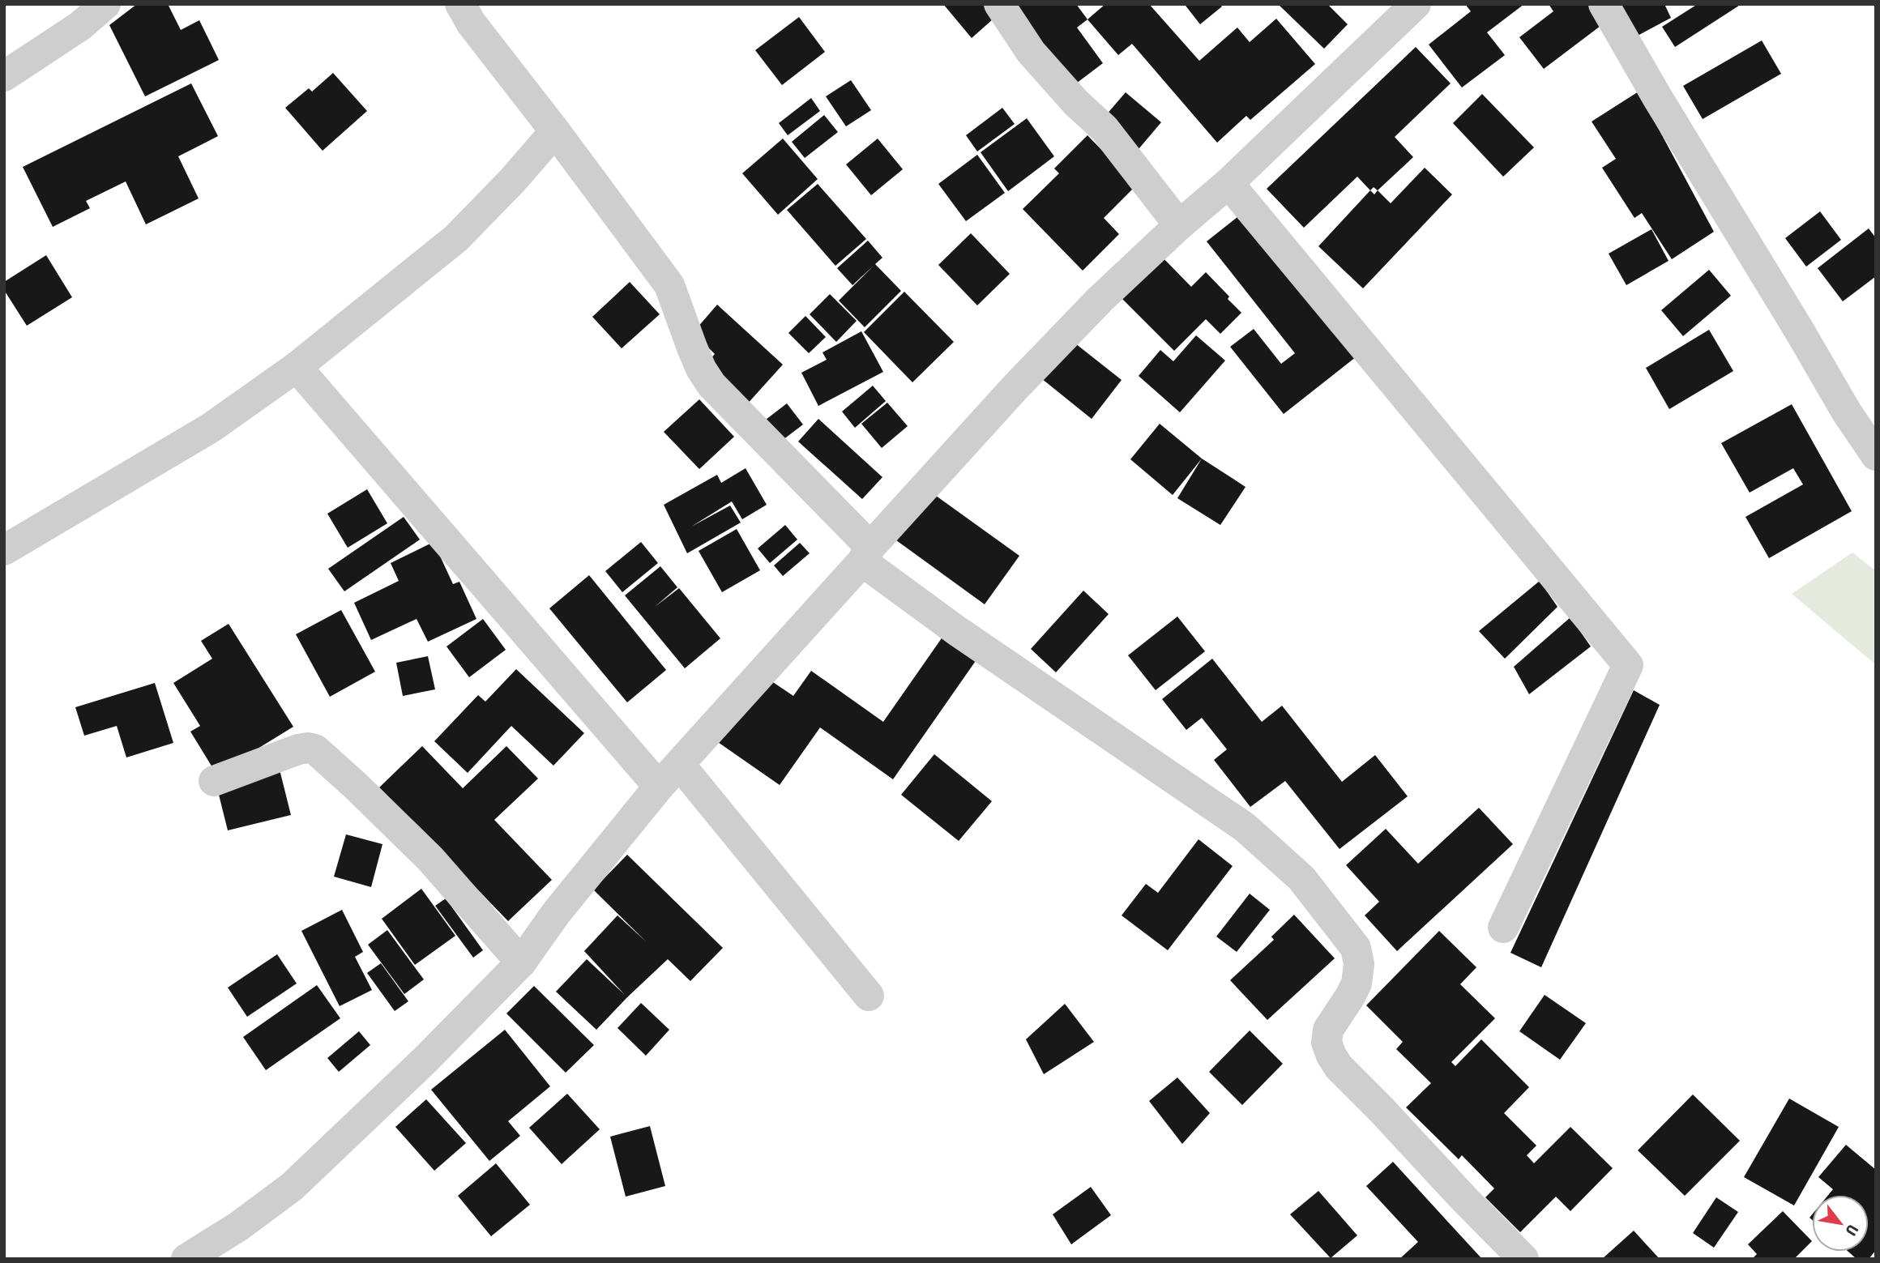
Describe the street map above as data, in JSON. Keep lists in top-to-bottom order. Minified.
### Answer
{"north":"bottom right"}
